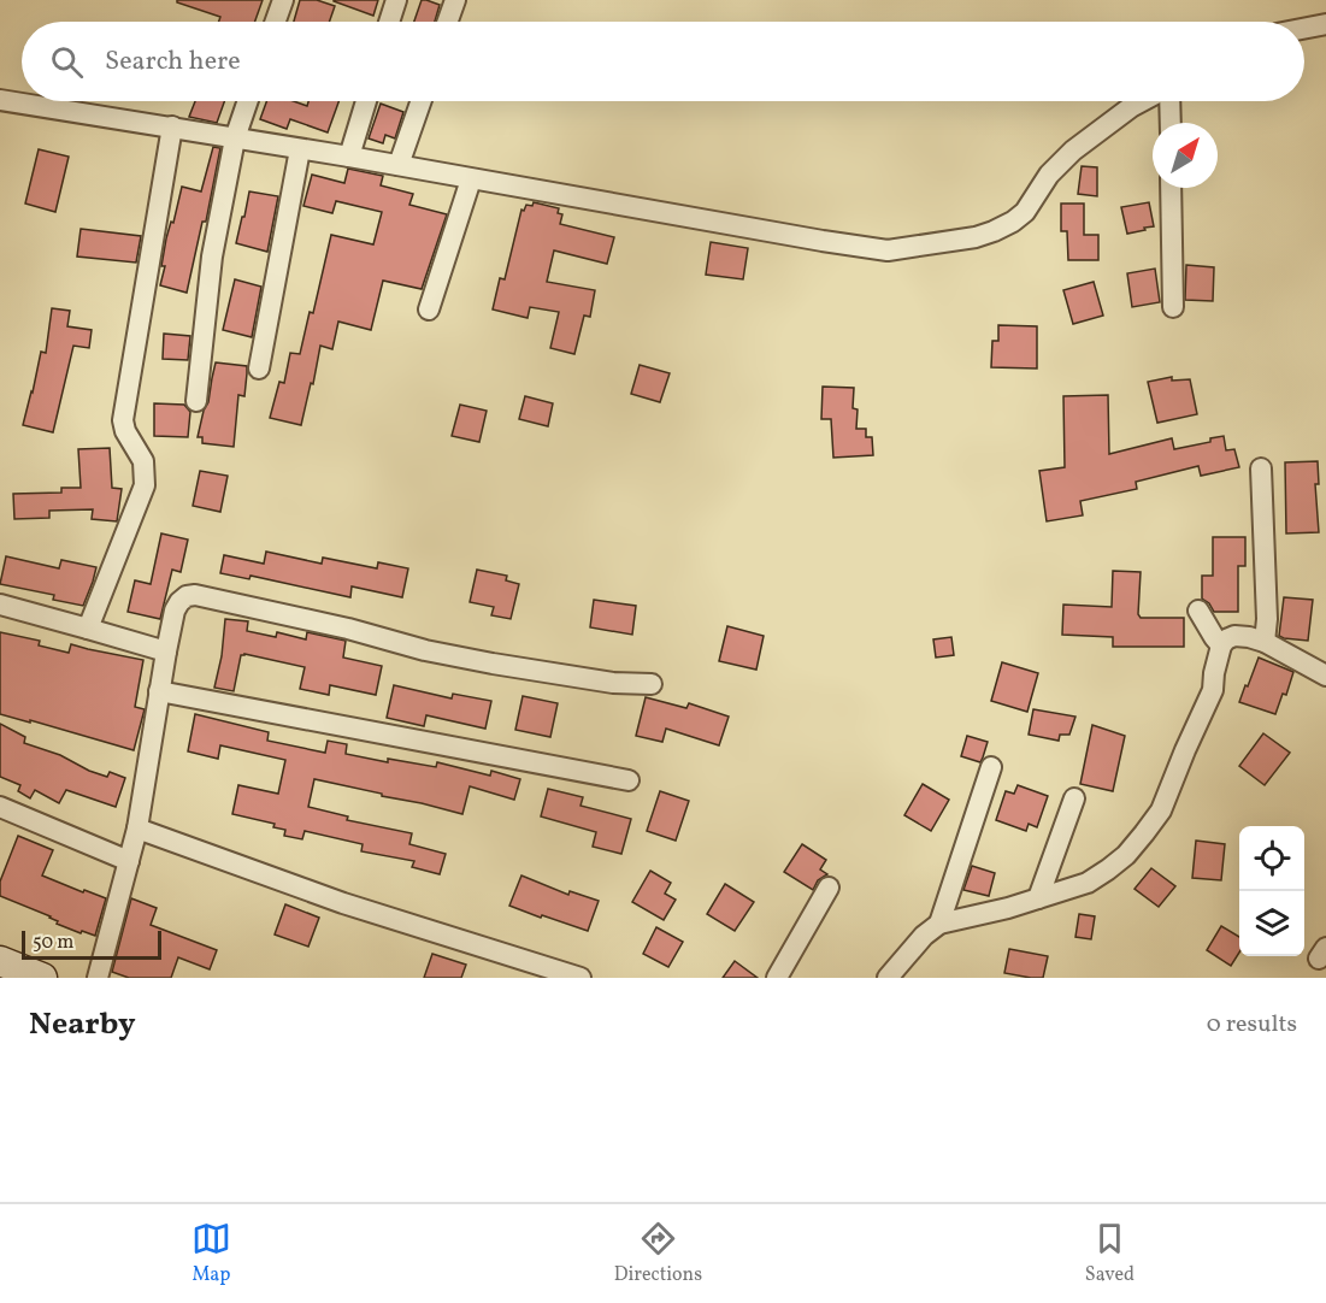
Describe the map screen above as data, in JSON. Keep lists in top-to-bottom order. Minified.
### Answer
{"scale_bar":"50 m","north":"top right","page":{"search":"Search here","scale":"50 m","heading":["Nearby","0 results"],"nav":["Map","Directions","Saved"]}}
